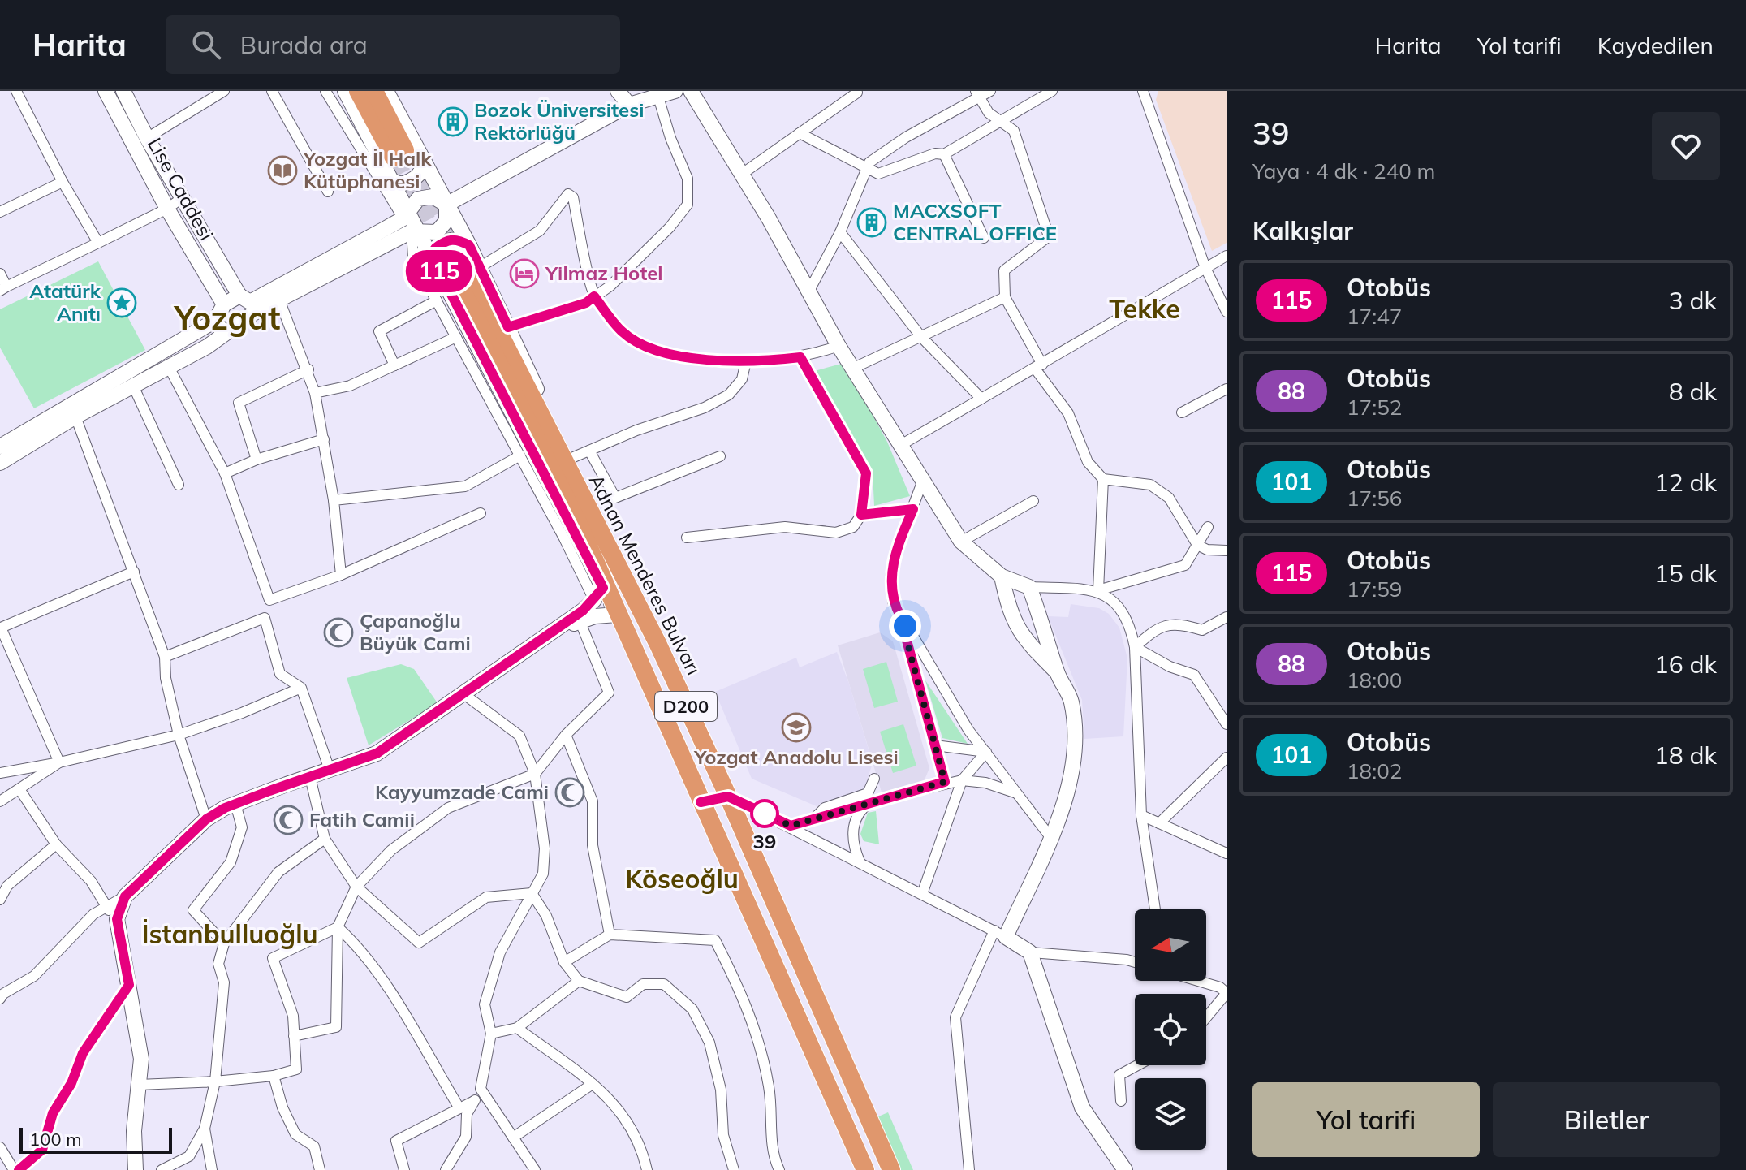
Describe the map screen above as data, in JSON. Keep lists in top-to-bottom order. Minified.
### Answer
{"streets":{"highway":["Adnan Menderes Bulvarı","D200"],"street":["Lise Caddesi"]},"districts":["Tekke","Yozgat","Köseoğlu","İstanbulluoğlu"],"places":{"building":["Bozok Üniversitesi Rektörlüğü","MACXSOFT CENTRAL OFFICE"],"library":["Yozgat İl Halk Kütüphanesi"],"hotel":["Yilmaz Hotel"],"place":["Atatürk Anıtı"],"mosque":["Çapanoğlu Büyük Cami","Kayyumzade Cami","Fatih Camii"],"school or university":["Yozgat Anadolu Lisesi"],"other":["39"]},"lines":["bus line 115"],"scale_bar":"100 m","north":"left","page":{"header":"Harita","search":"Burada ara","nav":["Harita","Yol tarifi","Kaydedilen"],"on_map":"115","heading":[["39","Yaya · 4 dk · 240 m"],"Kalkışlar"],"list":[{"mark":"115","name":"Otobüs","note":"17:47","value":"3 dk"},{"mark":"88","name":"Otobüs","note":"17:52","value":"8 dk"},{"mark":"101","name":"Otobüs","note":"17:56","value":"12 dk"},{"mark":"115","name":"Otobüs","note":"17:59","value":"15 dk"},{"mark":"88","name":"Otobüs","note":"18:00","value":"16 dk"},{"mark":"101","name":"Otobüs","note":"18:02","value":"18 dk"}],"buttons":["Yol tarifi","Biletler"],"scale":"100 m"}}
